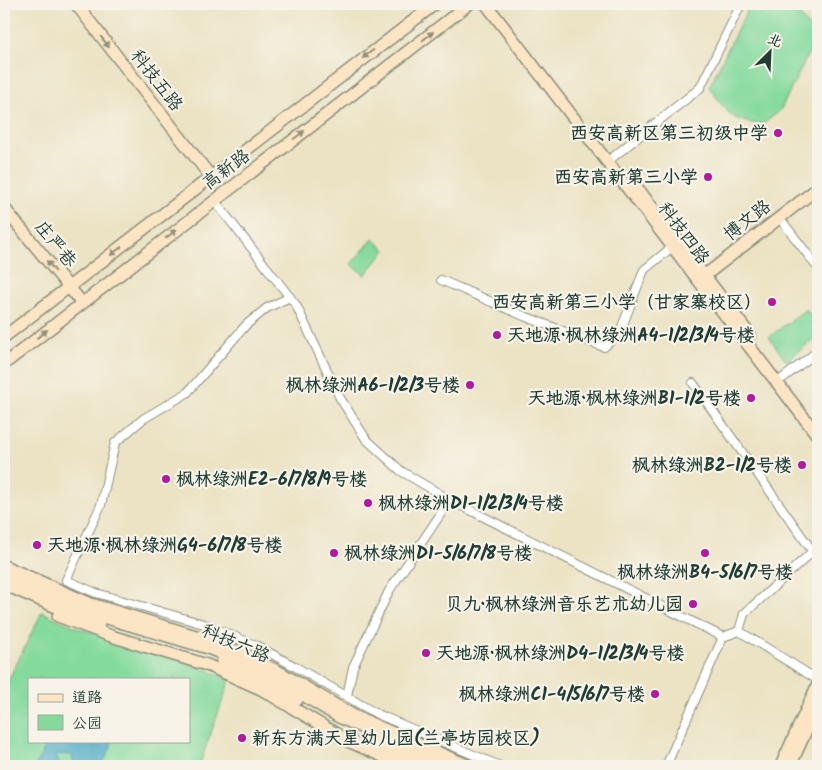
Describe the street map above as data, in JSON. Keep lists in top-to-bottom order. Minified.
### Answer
{"streets":{"main road":["科技五路","高新路","博文路","科技四路","庄严巷","科技六路"]},"crossings":[["科技五路","高新路"],["高新路","庄严巷"],["博文路","科技四路"]],"one_way":["科技五路","庄严巷"],"places":["西安高新区第三初级中学","西安高新第三小学","西安高新第三小学（甘家寨校区）","天地源·枫林绿洲A4-1/2/3/4号楼","枫林绿洲A6-1/2/3号楼","天地源·枫林绿洲B1-1/2号楼","枫林绿洲B2-1/2号楼","枫林绿洲E2-6/7/8/9号楼","枫林绿洲D1-1/2/3/4号楼","天地源·枫林绿洲G4-6/7/8号楼","枫林绿洲D1-5/6/7/8号楼","枫林绿洲B4-5/6/7号楼","贝九·枫林绿洲音乐艺术幼儿园","天地源·枫林绿洲D4-1/2/3/4号楼","枫林绿洲C1-4/5/6/7号楼","新东方满天星幼儿园(兰亭坊园校区)"],"legend":["道路","公园"],"north":"top right"}
